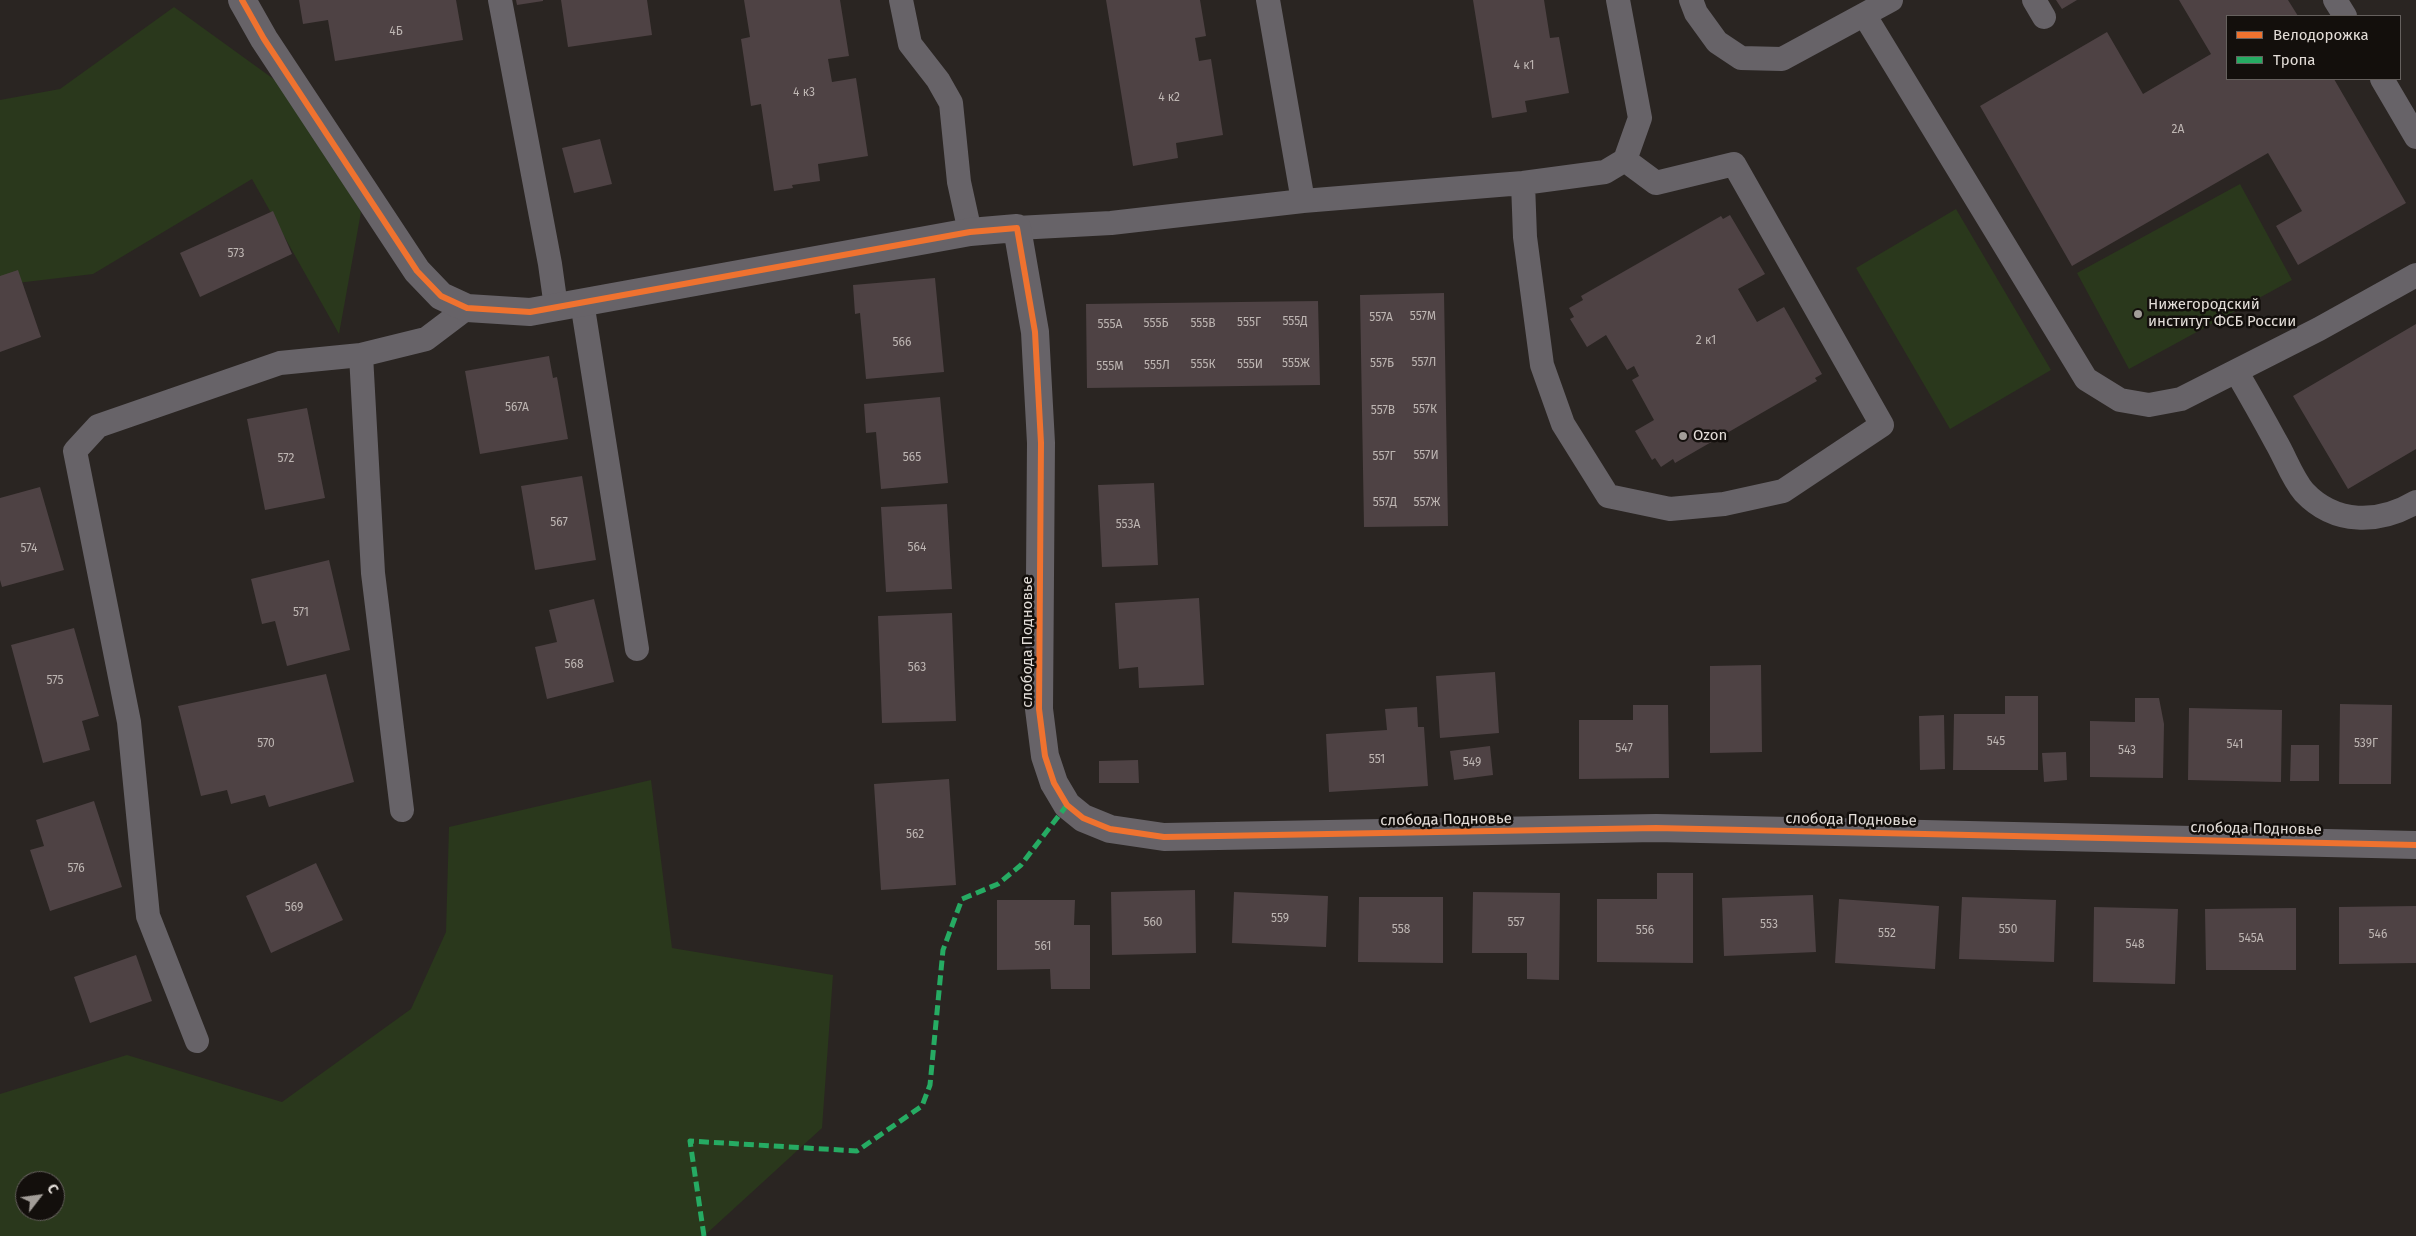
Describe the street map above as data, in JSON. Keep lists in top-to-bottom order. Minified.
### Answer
{"streets":{"street":["слобода Подновье"]},"places":["Нижегородский институт ФСБ России","Ozon"],"house_numbers":["4Б","4 к1","4 к3","4 к2","2А","573","557М","557А","555Д","555Г","555Б","555В","555А","2 к1","566","557Л","555Ж","557Б","555К","555И","555Л","555М","567А","557К","557В","557И","557Г","565","572","557Д","557Ж","567","553А","564","574","571","568","563","575","545","570","539Г","541","547","543","551","549","562","576","569","559","560","557","553","558","550","556","552","546","545А","548","561"],"legend":["Велодорожка","Тропа"],"north":"top right"}
